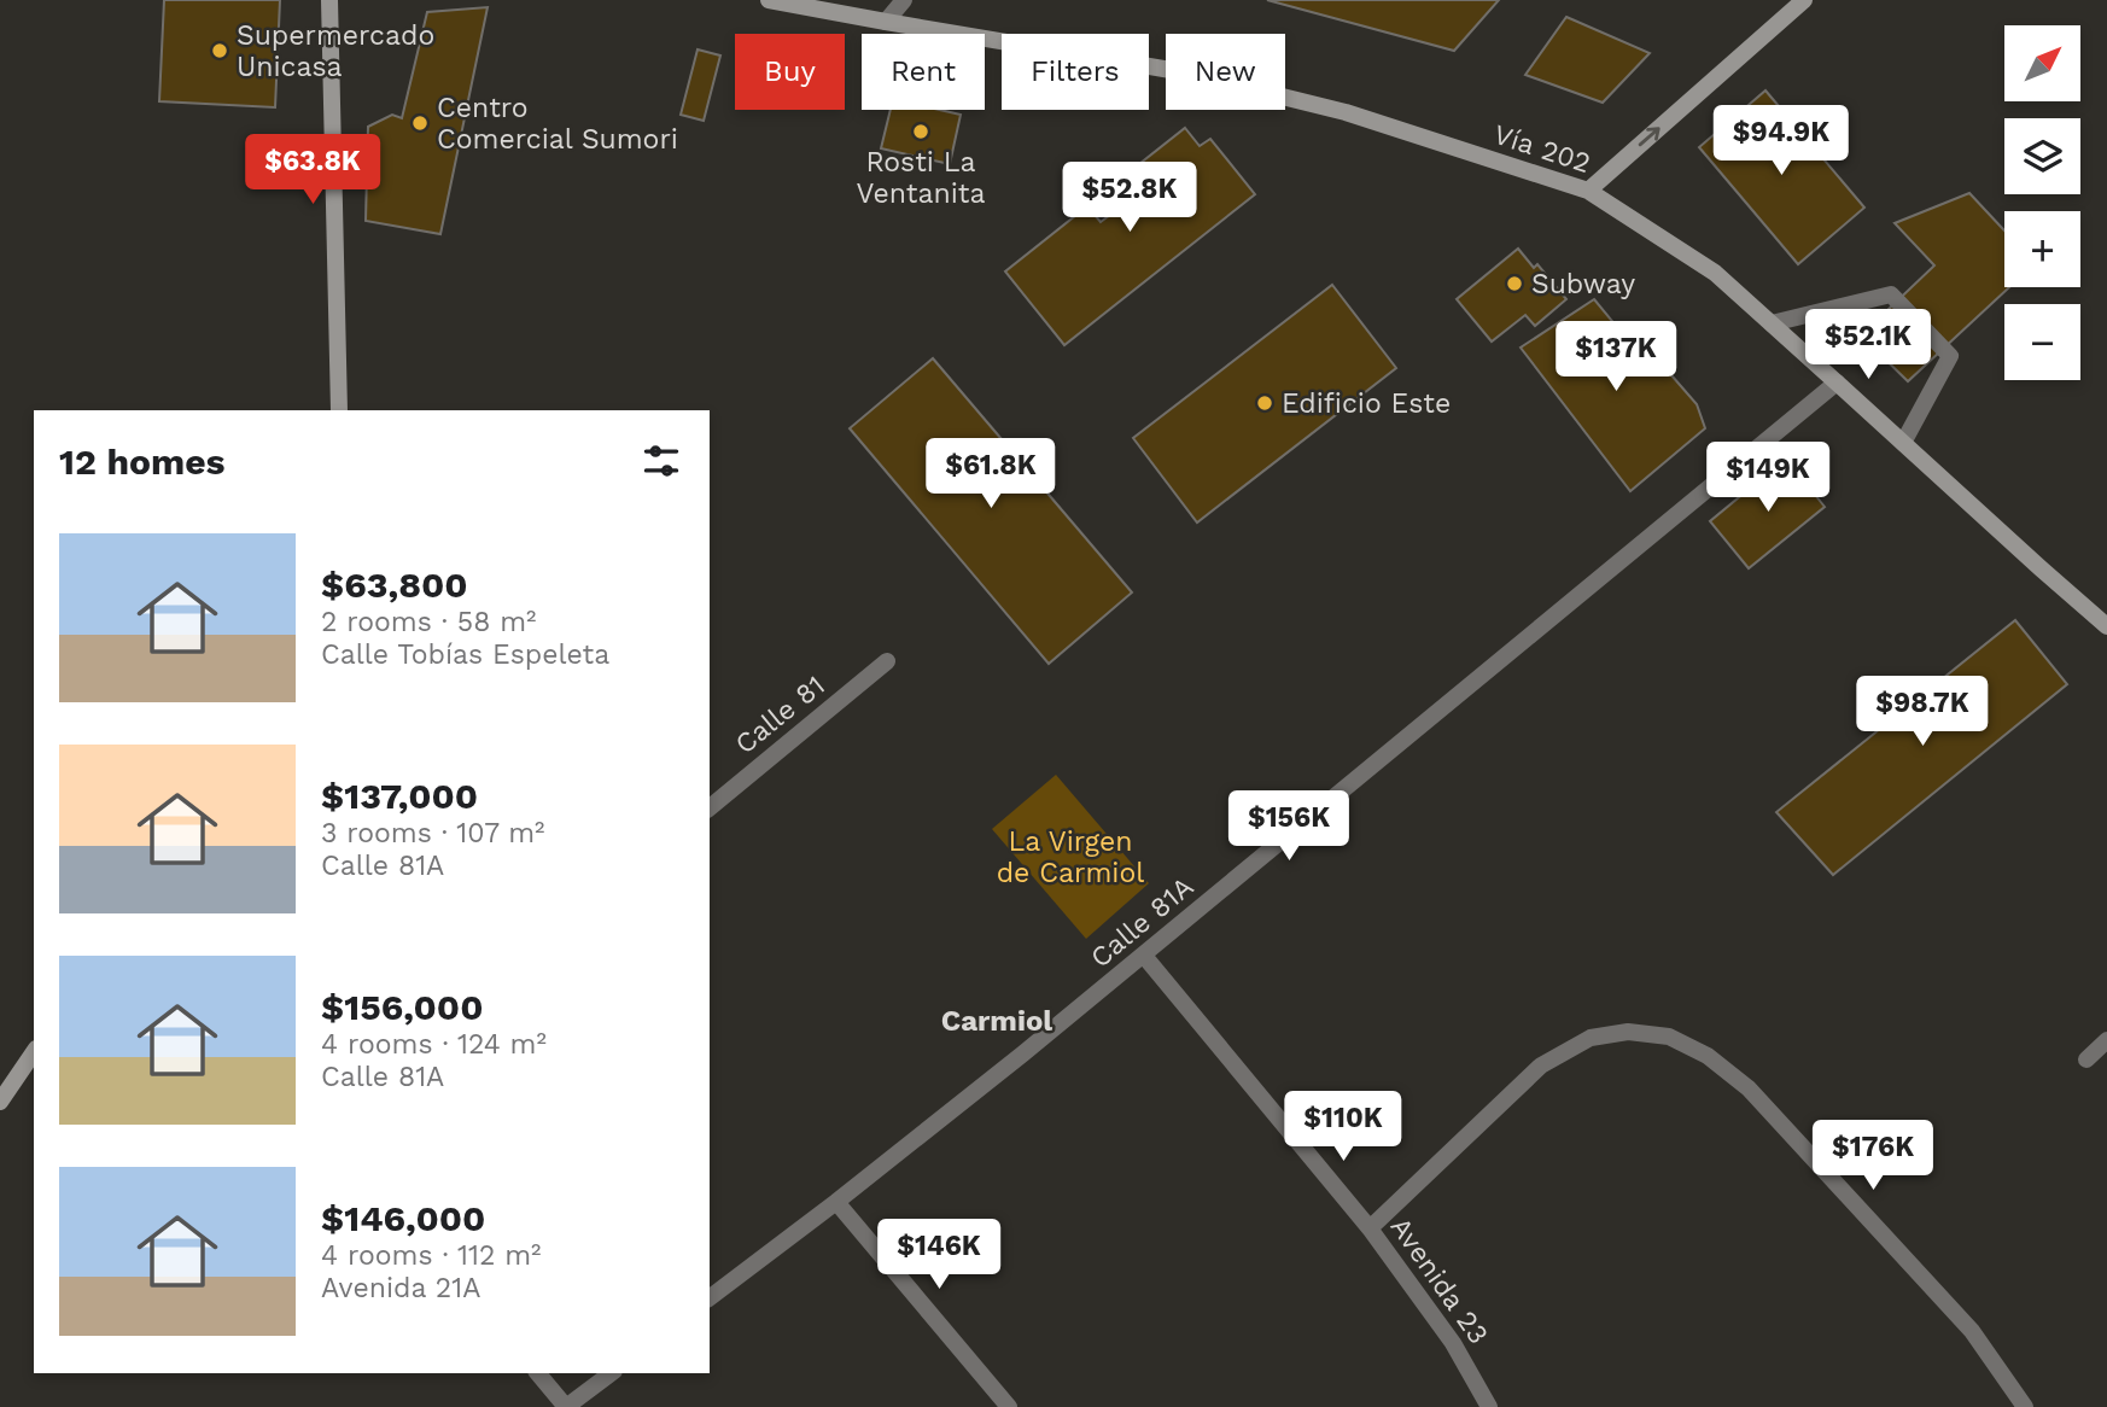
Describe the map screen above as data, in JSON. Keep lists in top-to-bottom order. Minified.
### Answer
{"streets":{"main road":["Vía 202"],"street":["Calle 81","Calle 81A","Avenida 23"]},"crossings":[["Vía 202","Calle 81A"],["Calle 81A","Avenida 23"]],"districts":["Carmiol"],"parks":["La Virgen de Carmiol"],"places":["Supermercado Unicasa","Centro Comercial Sumori","Rosti La Ventanita","Subway","Edificio Este"],"north":"top right","page":{"map_buttons":["+","−"],"chip":["Buy","Rent","Filters","New"],"price":["$94.9K","$63.8K","$52.8K","$52.1K","$137K","$61.8K","$149K","$98.7K","$156K","$110K","$176K","$146K"],"heading":"12 homes","list":[{"name":"$63,800","note":"2 rooms · 58 m² · Calle Tobías Espeleta"},{"name":"$137,000","note":"3 rooms · 107 m² · Calle 81A"},{"name":"$156,000","note":"4 rooms · 124 m² · Calle 81A"},{"name":"$146,000","note":"4 rooms · 112 m² · Avenida 21A"}]}}
